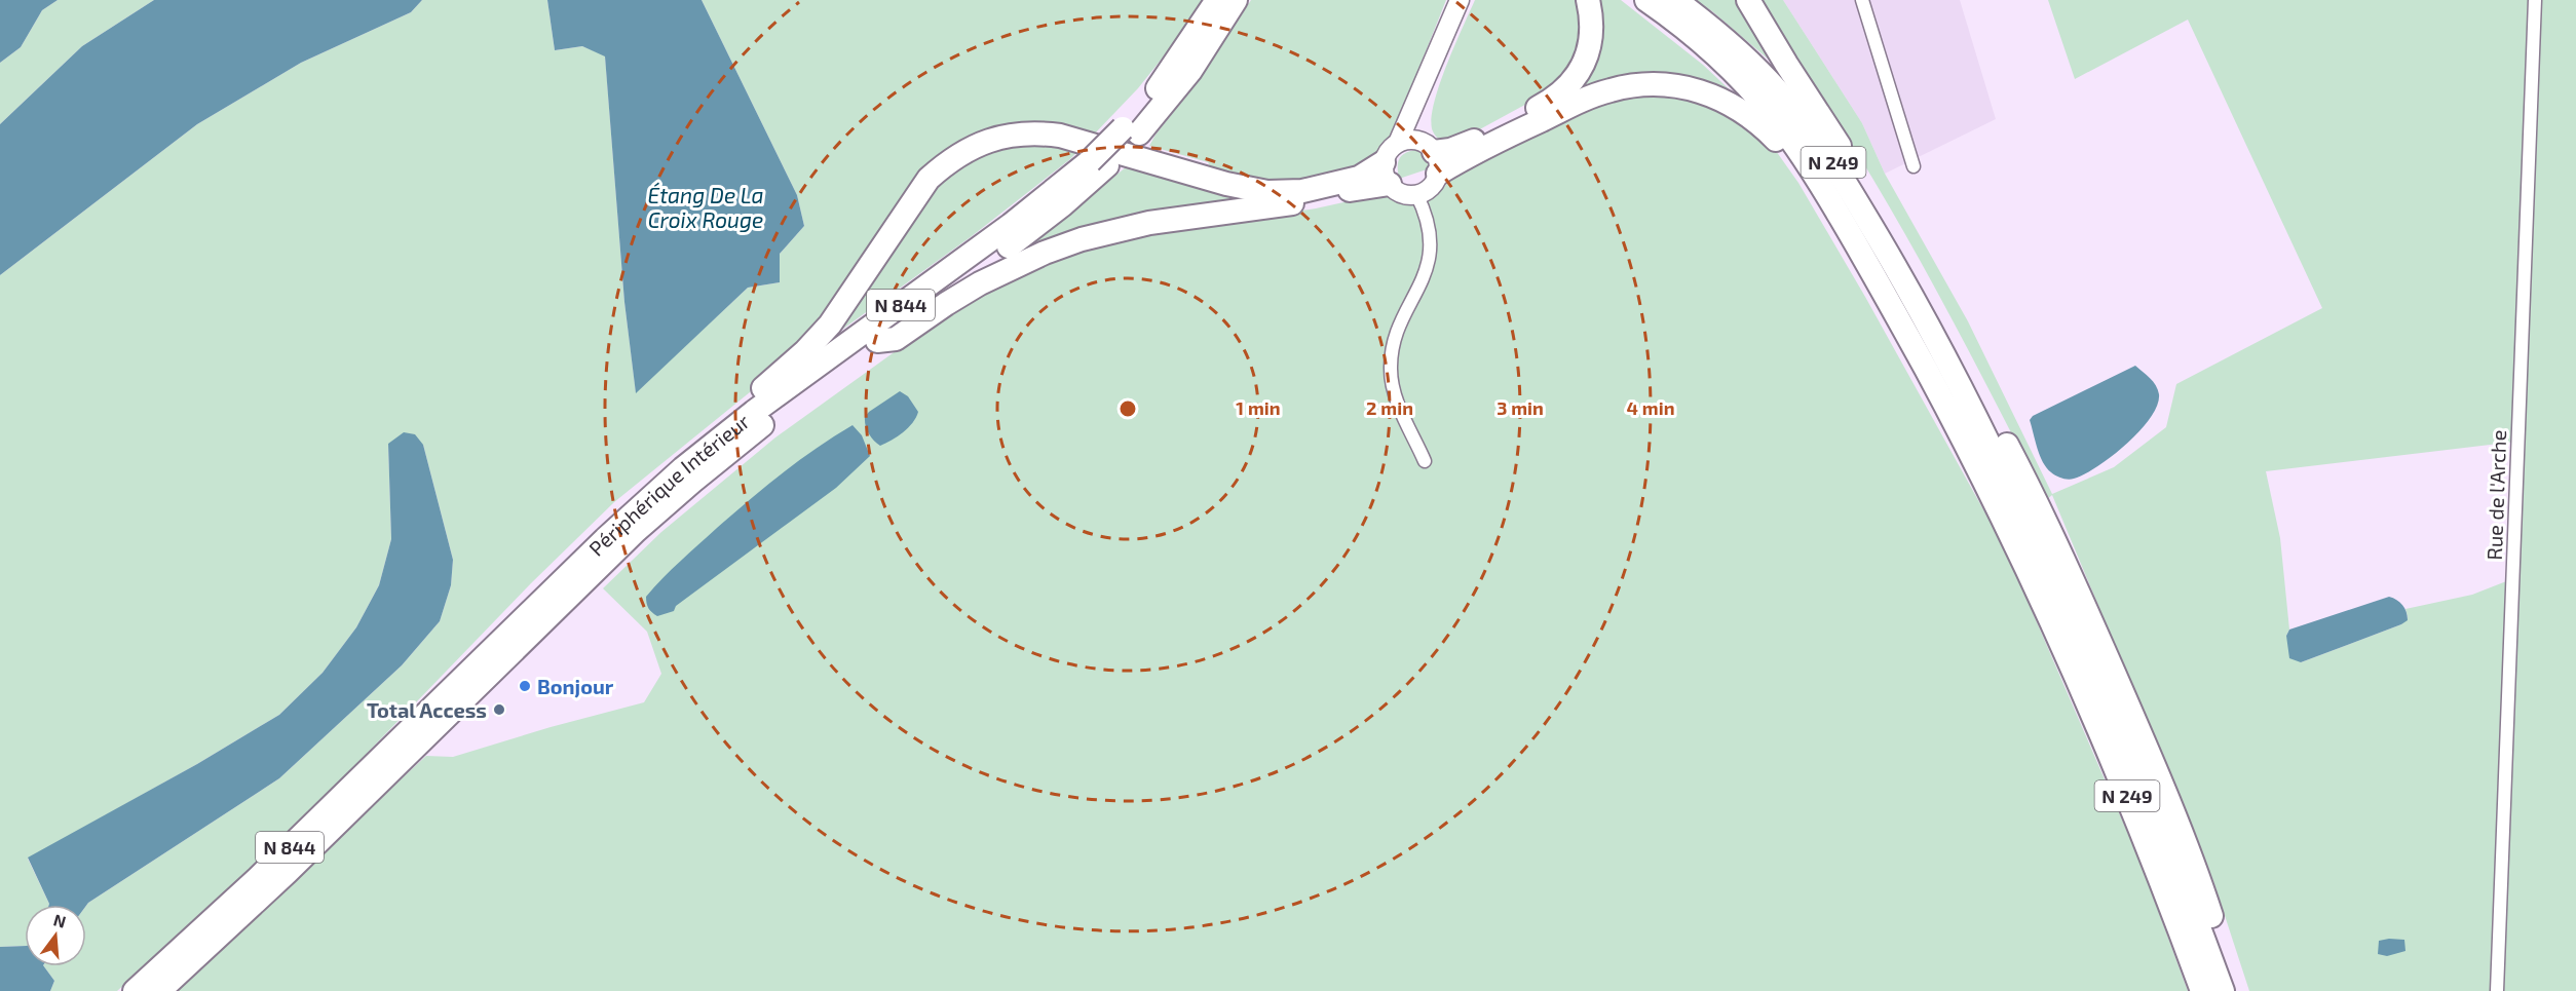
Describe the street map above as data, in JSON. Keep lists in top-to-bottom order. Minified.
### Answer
{"streets":{"highway":["N 249","N 844","Périphérique Intérieur"],"street":["Rue de l'Arche"]},"crossings":[["N 844","Périphérique Intérieur"]],"water":["Étang De La Croix Rouge"],"places":["Bonjour","Total Access"],"north":"top","rings":["1 min","2 min","3 min","4 min"]}
